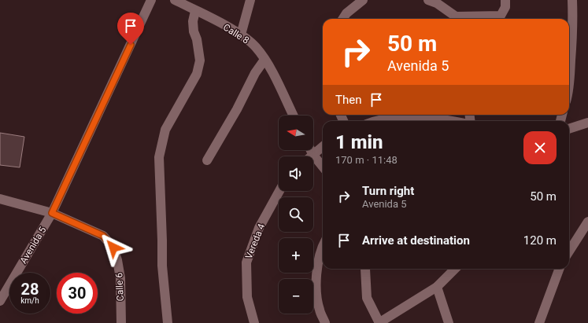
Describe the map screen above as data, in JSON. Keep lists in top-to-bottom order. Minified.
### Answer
{"streets":{"street":["Calle 8","Vereda 4","Avenida 5","Calle 6"]},"crossings":[["Avenida 5","Calle 6"]],"north":"left","page":{"turn":["50 m","Avenida 5"],"then":"Then","map_buttons":["+","−"],"heading":["1 min","170 m · 11:48"],"list":[{"name":"Turn right","note":"Avenida 5","value":"50 m"},{"name":"Arrive at destination","value":"120 m"}],"speed":"28 km/h","limit":"30"}}
